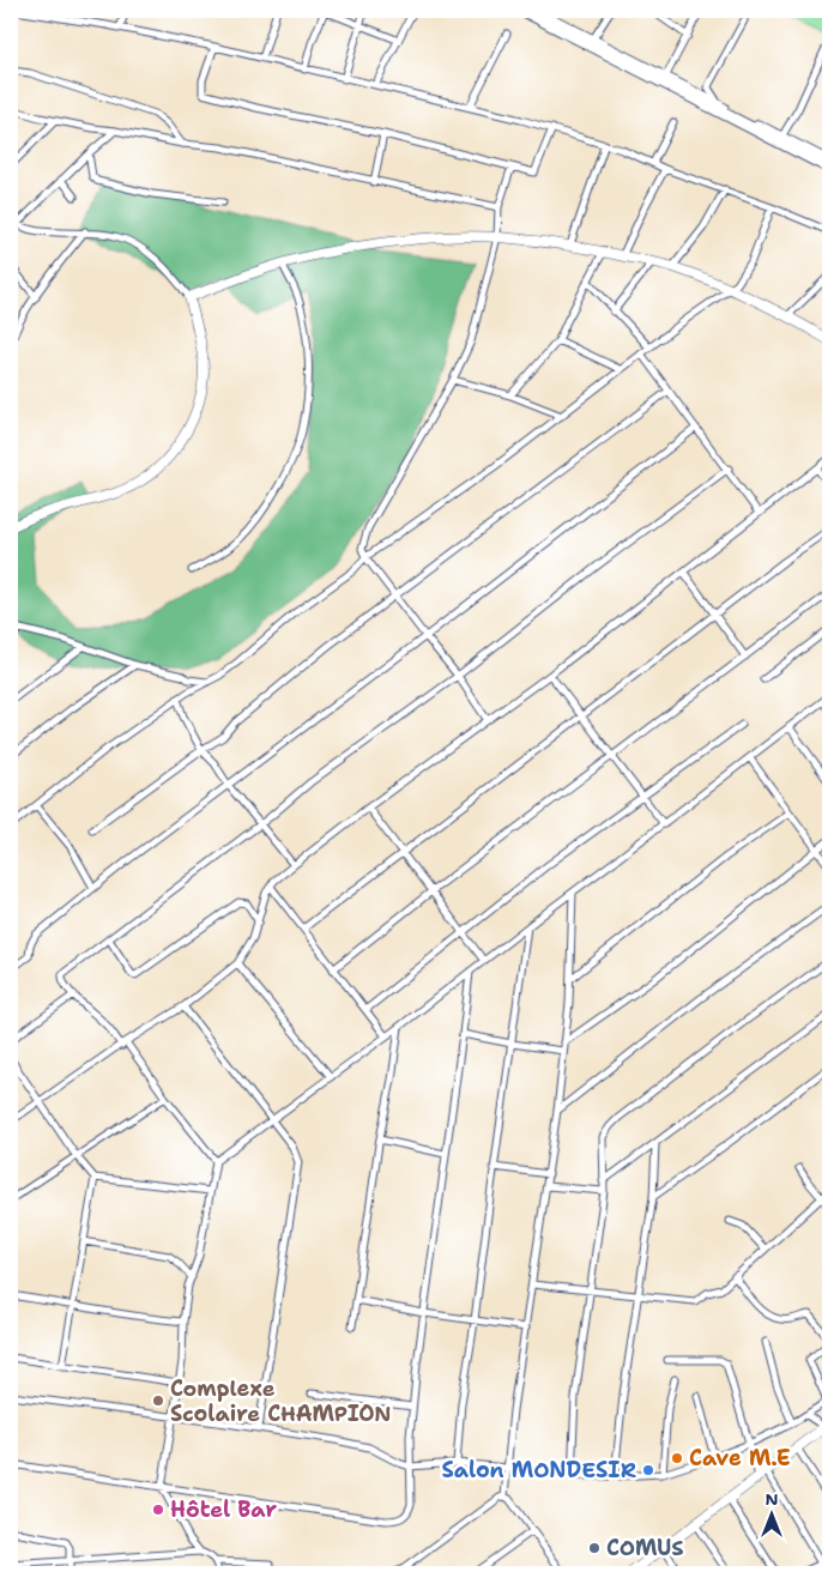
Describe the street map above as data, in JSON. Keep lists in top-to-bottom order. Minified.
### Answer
{"places":["Complexe Scolaire CHAMPION","Cave M.E","Salon MONDESIR","Hôtel Bar","COMUS"],"north":"top"}
